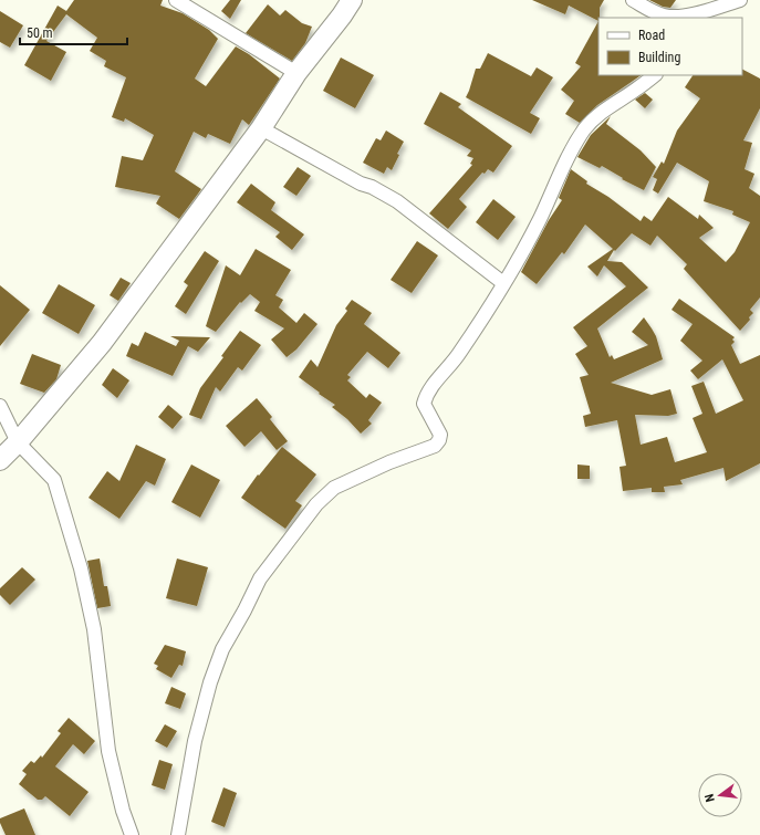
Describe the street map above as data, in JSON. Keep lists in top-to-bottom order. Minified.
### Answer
{"legend":["Road","Building"],"scale_bar":"50 m","north":"left"}
